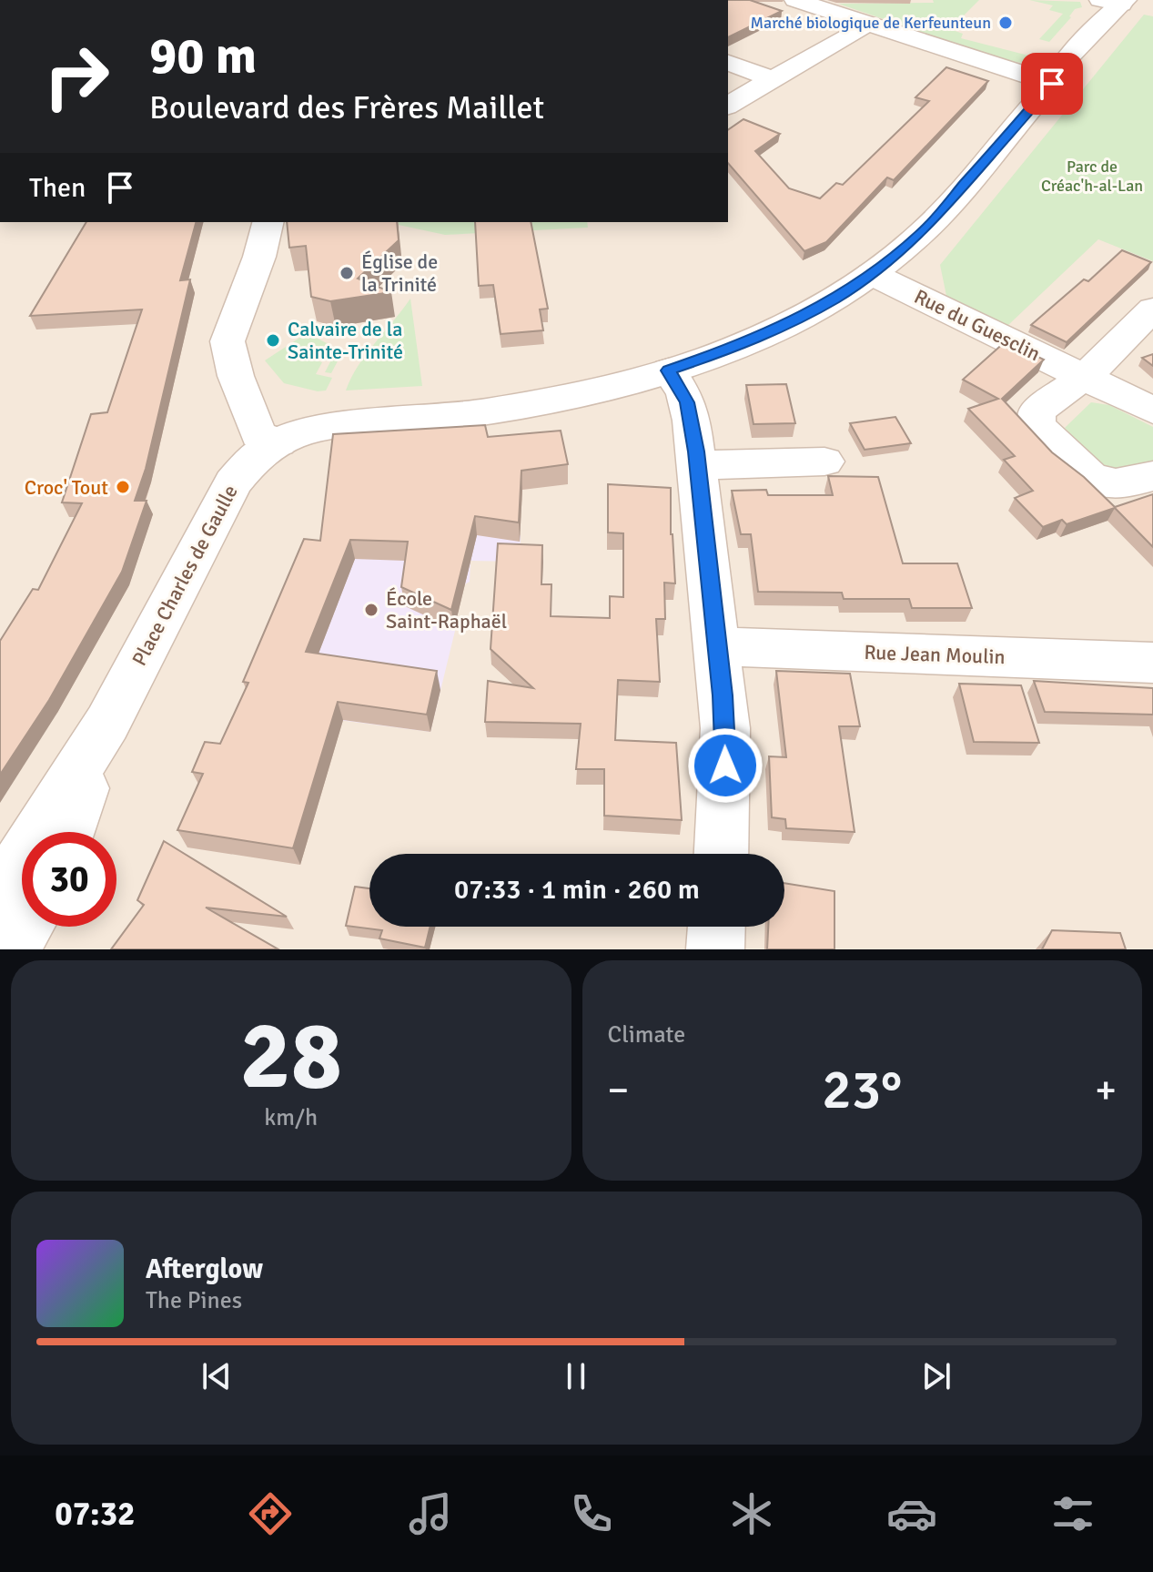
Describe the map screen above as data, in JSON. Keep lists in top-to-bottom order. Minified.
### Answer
{"streets":{"street":["Rue du Guesclin","Place Charles de Gaulle","Rue Jean Moulin"]},"crossings":[["Rue du Guesclin","Place Charles de Gaulle"]],"parks":["Parc de Créac'h-al-Lan"],"places":["Marché biologique de Kerfeunteun","Église de la Trinité","Calvaire de la Sainte-Trinité","Croc' Tout","École Saint-Raphaël"],"page":{"turn":["90 m","Boulevard des Frères Maillet"],"then":"Then","limit":"30","trip":"07:33 · 1 min · 260 m","tile":[["28","km/h"],"Climate"],"heat":["−","23°","+"],"song":["Afterglow","The Pines"],"tabs":"07:32"}}
